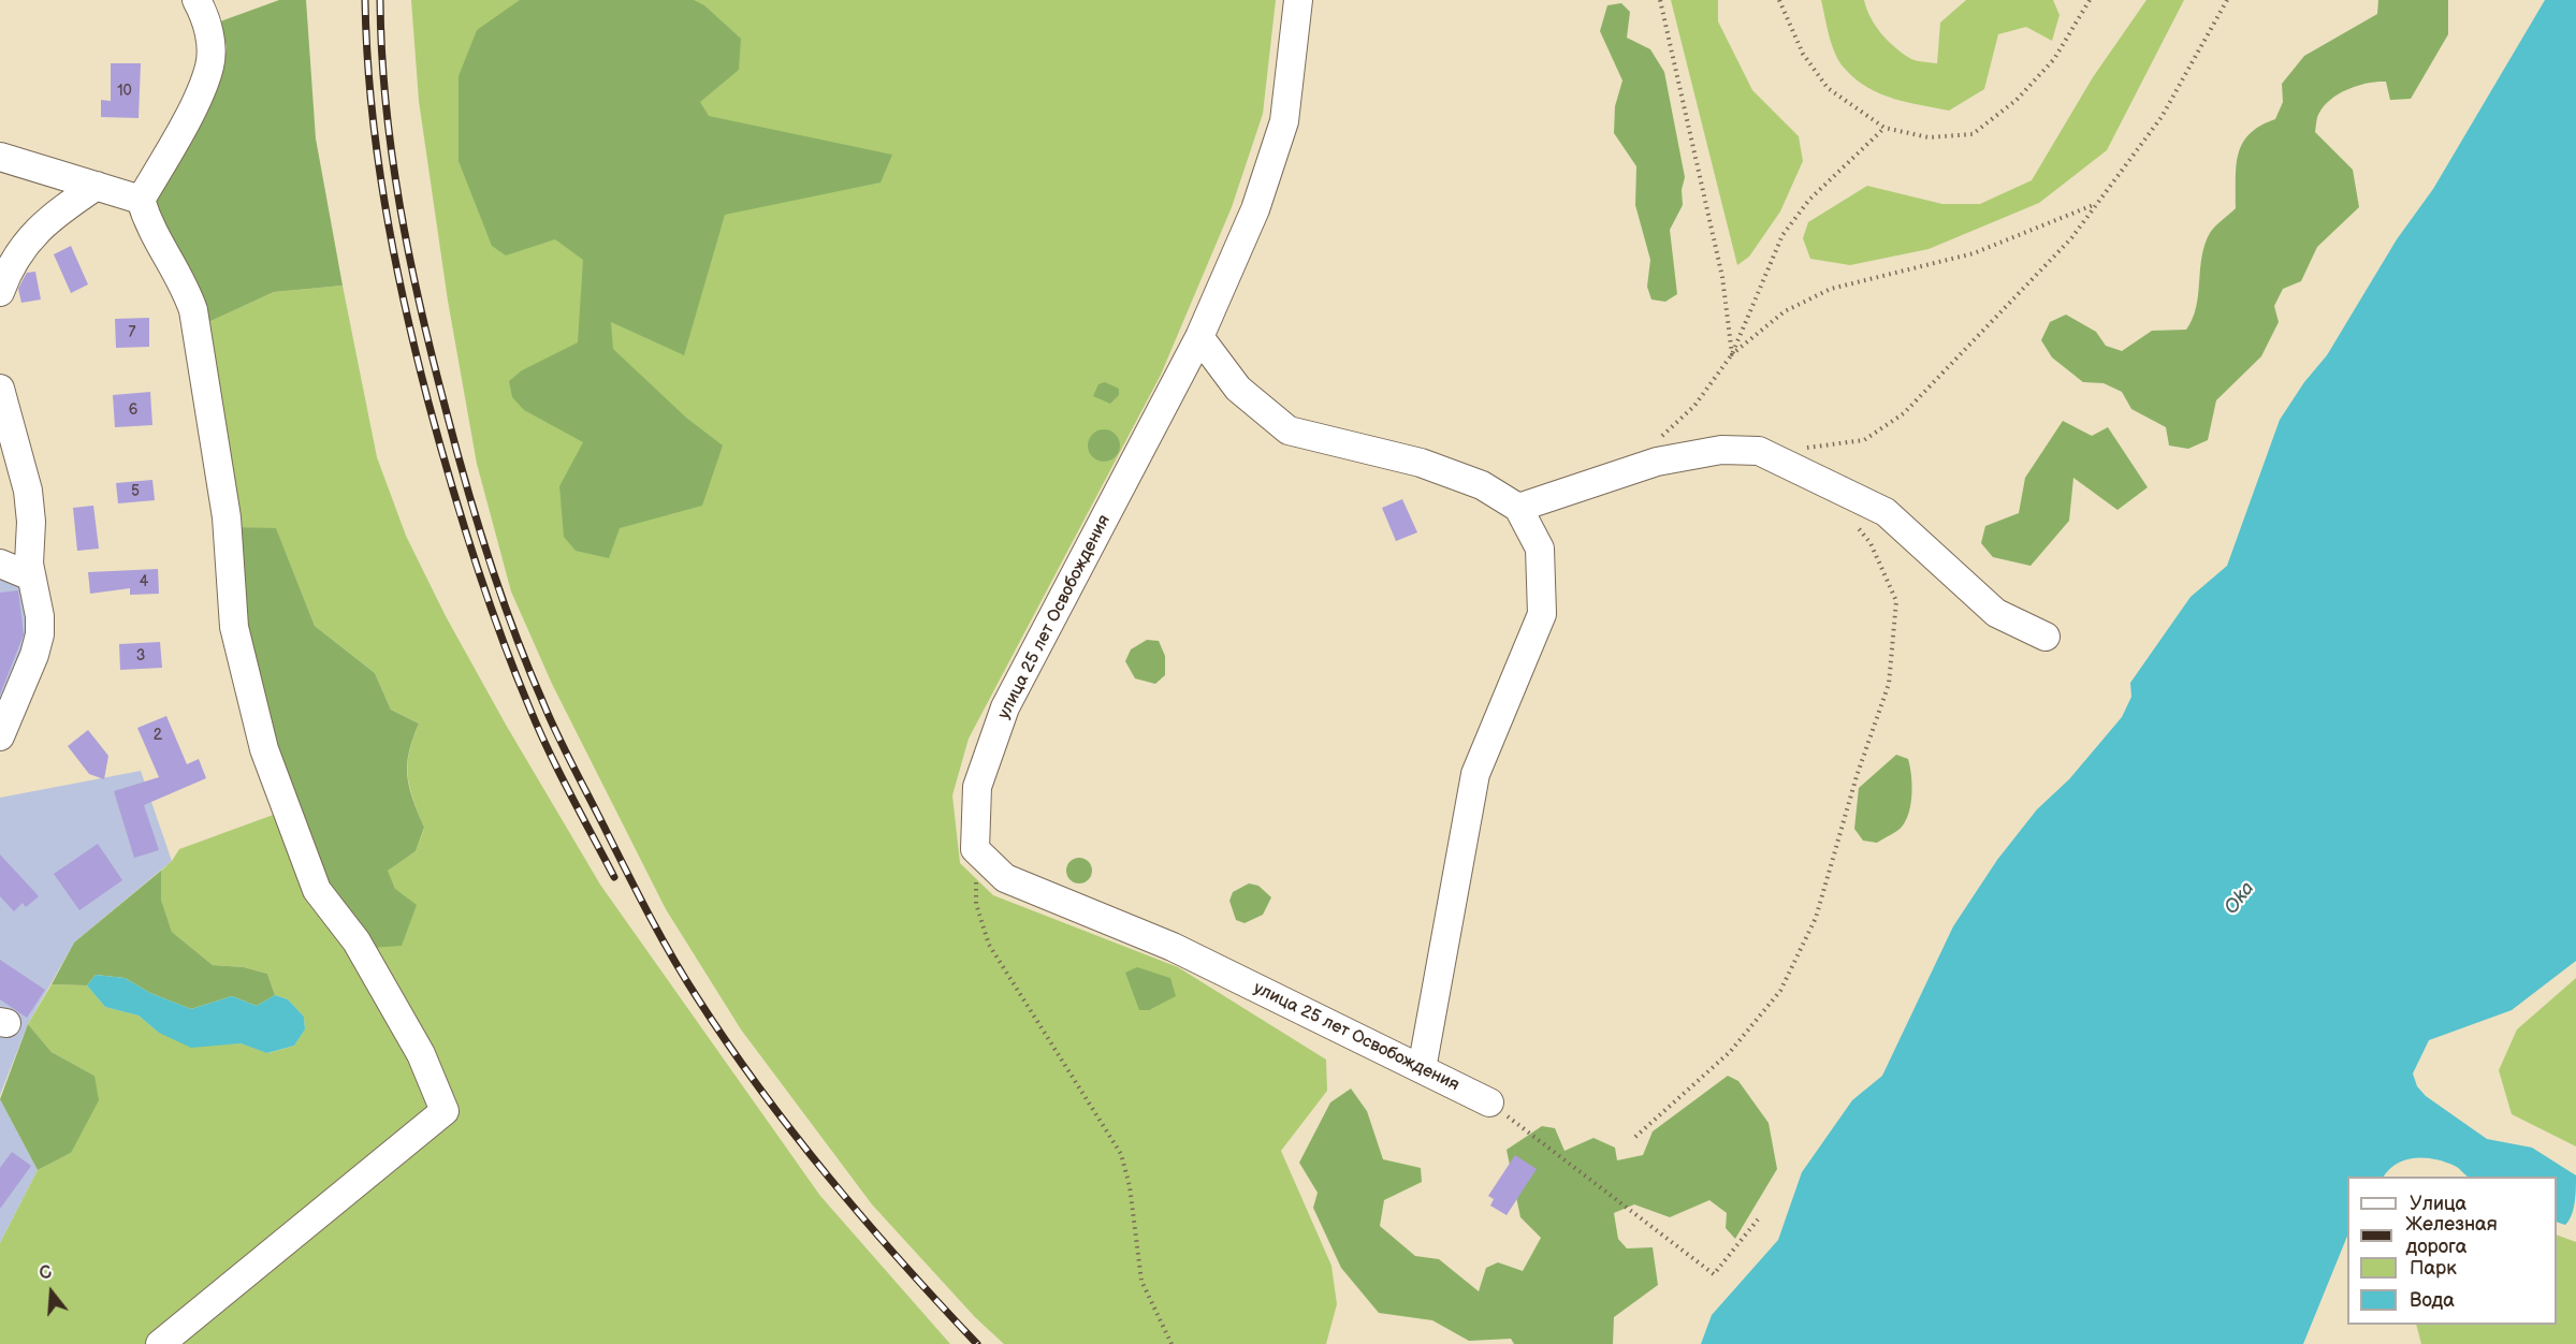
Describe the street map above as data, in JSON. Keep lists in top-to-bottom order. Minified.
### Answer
{"streets":{"street":["улица 25 лет Освобождения"]},"water":["Oka"],"house_numbers":["10","7","6","5","4","3","2"],"legend":["Улица","Железная дорога","Парк","Вода"],"north":"top"}
